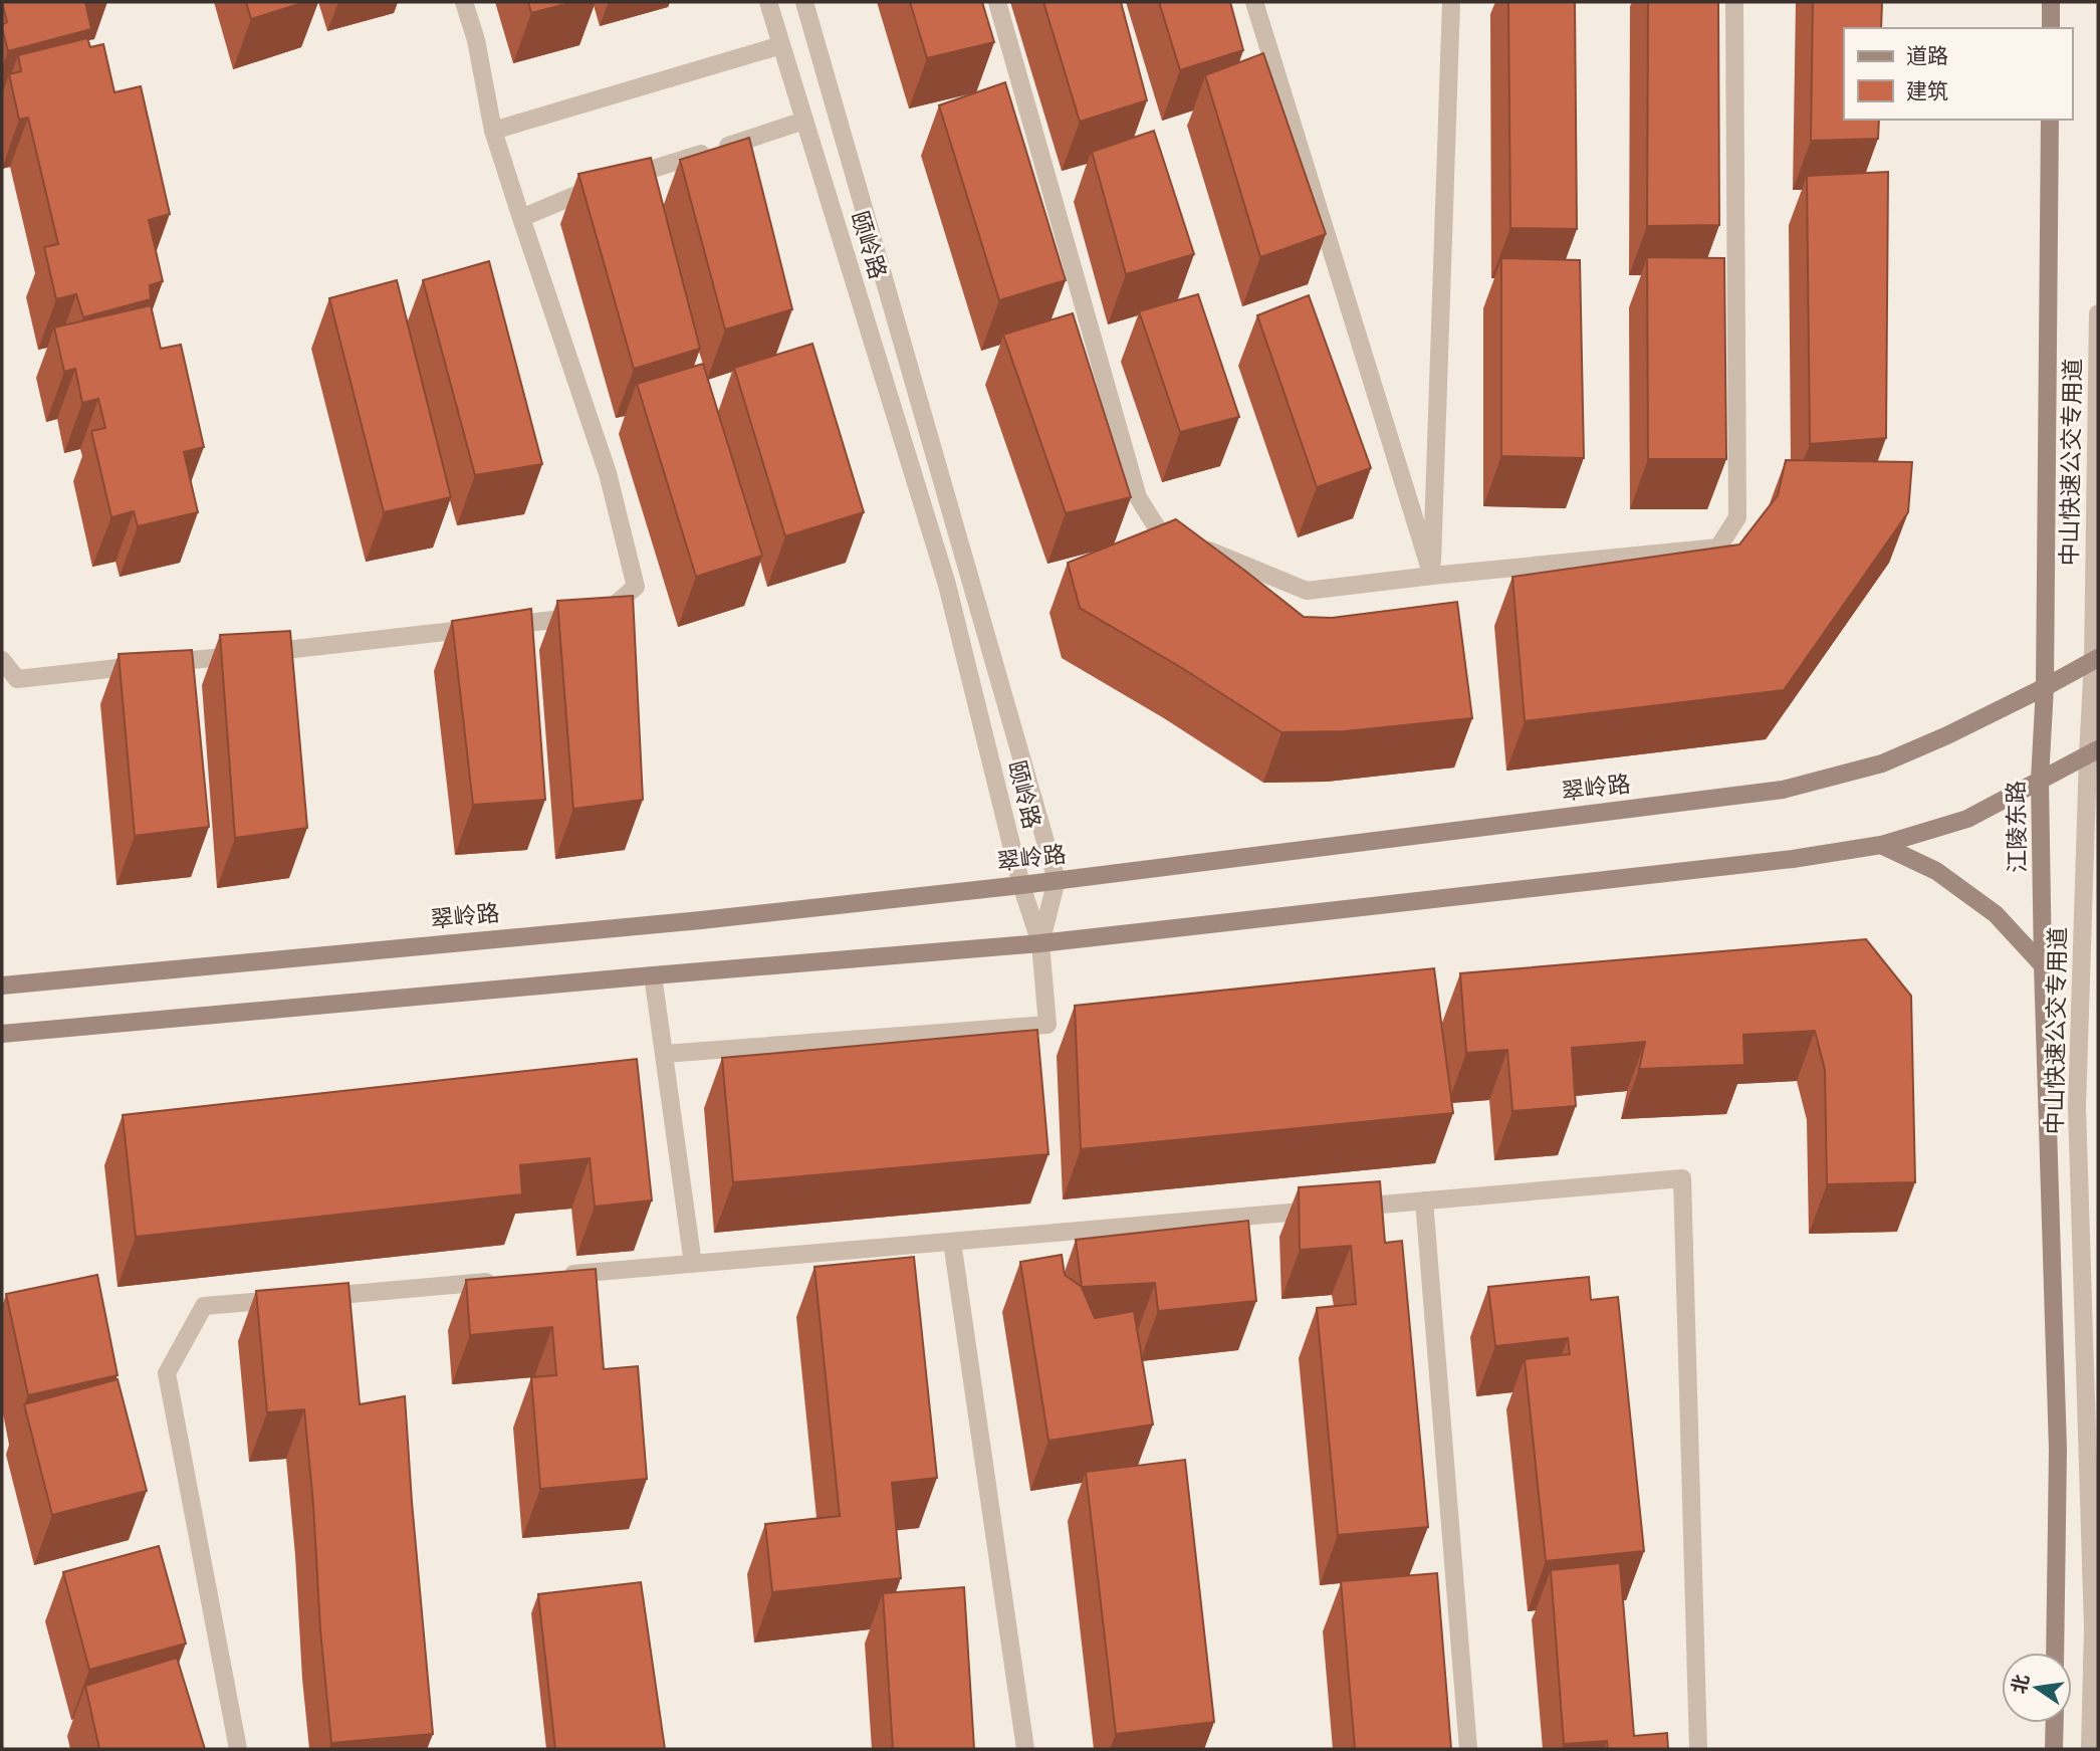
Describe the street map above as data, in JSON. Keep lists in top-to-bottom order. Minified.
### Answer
{"streets":{"main road":["翠岭路","江陵东路"],"street":["颐岭路","中山快速公交专用道"]},"crossings":[["颐岭路","翠岭路"],["中山快速公交专用道","翠岭路"],["翠岭路","江陵东路"]],"legend":["道路","建筑"],"north":"left"}
